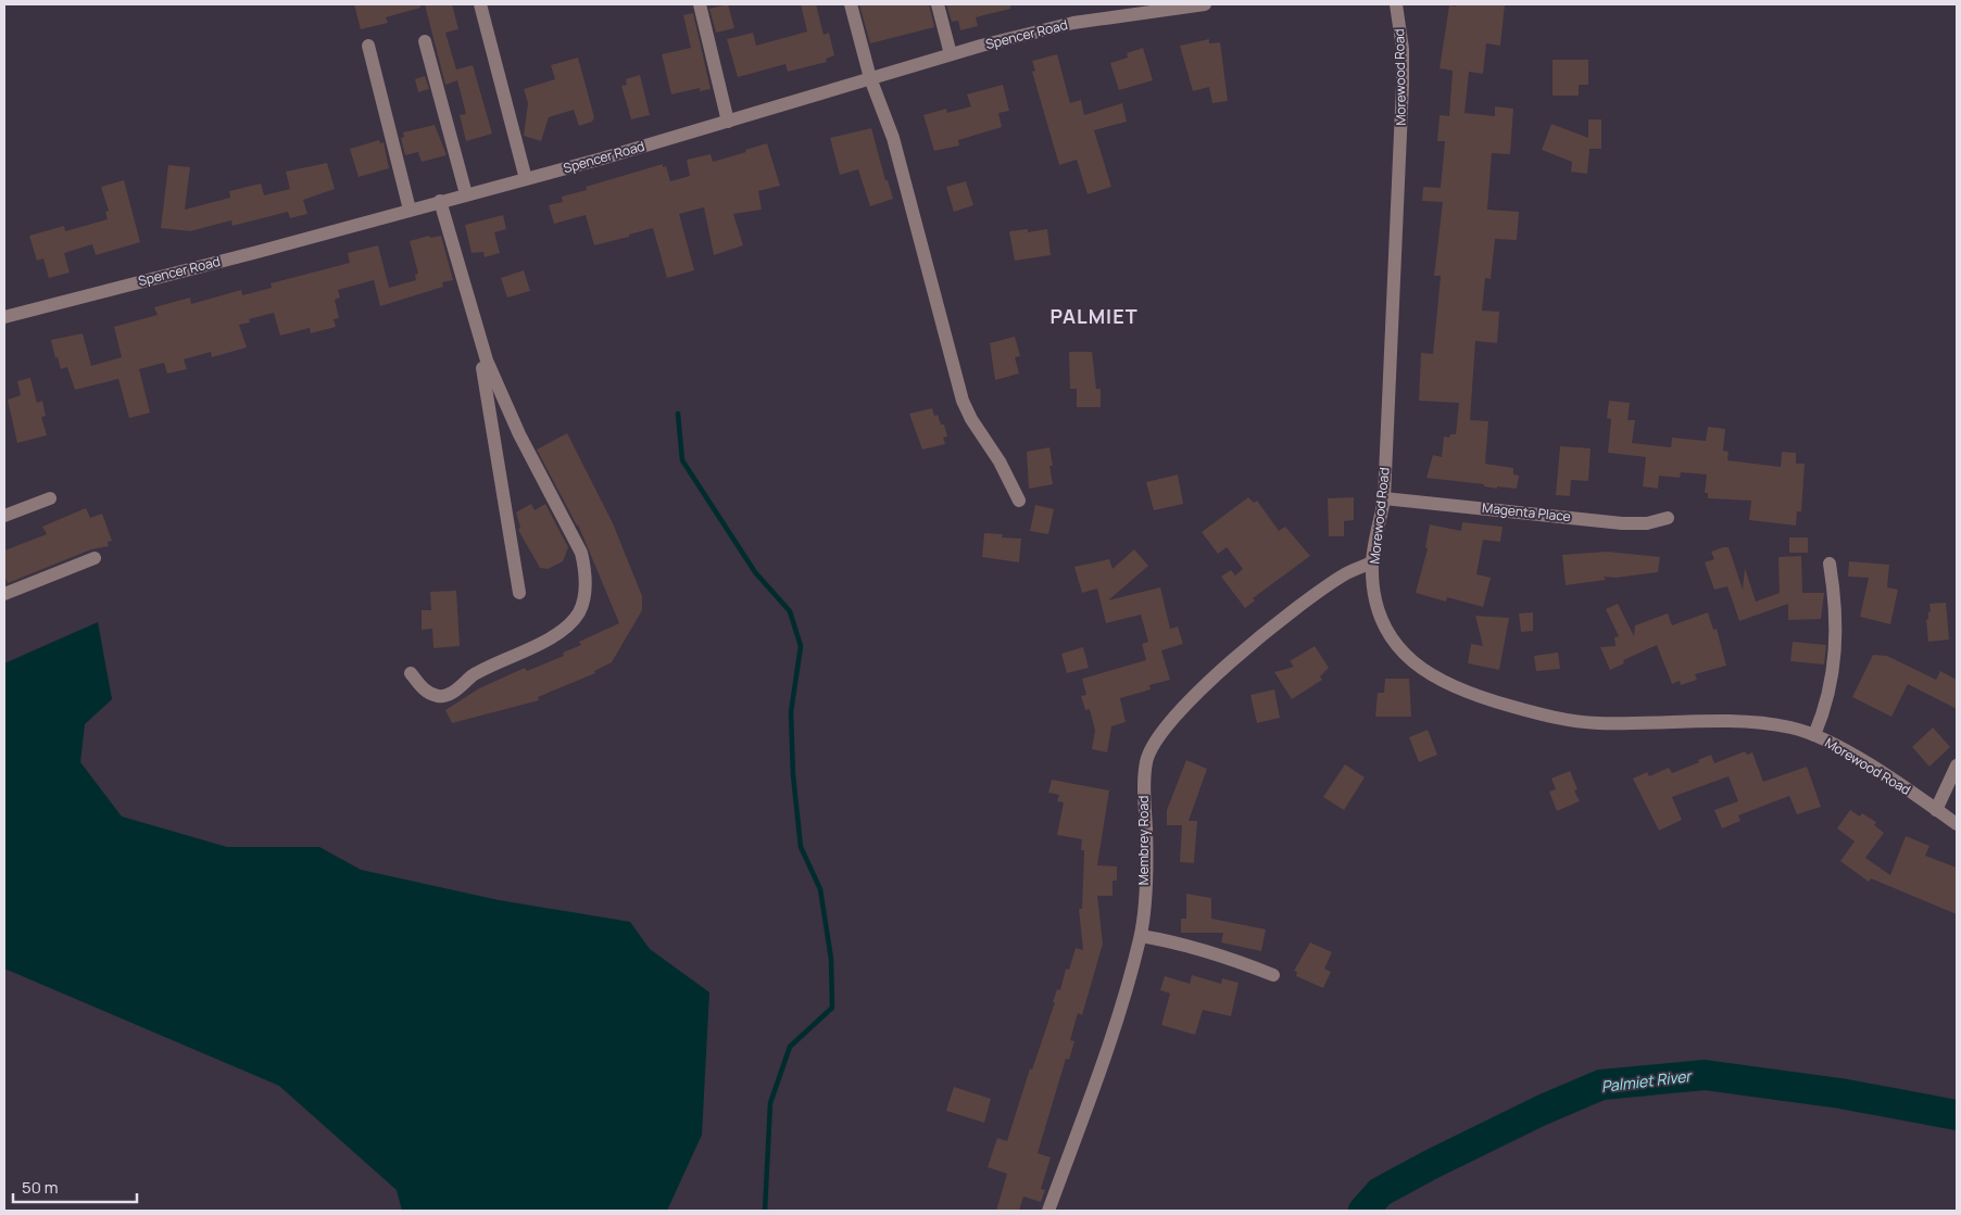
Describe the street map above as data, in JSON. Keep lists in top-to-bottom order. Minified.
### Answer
{"streets":{"street":["Spencer Road","Morewood Road","Magenta Place","Membrey Road"]},"crossings":[["Morewood Road","Magenta Place"],["Morewood Road","Membrey Road"]],"districts":["PALMIET"],"water":["Palmiet River"],"scale_bar":"50 m"}
